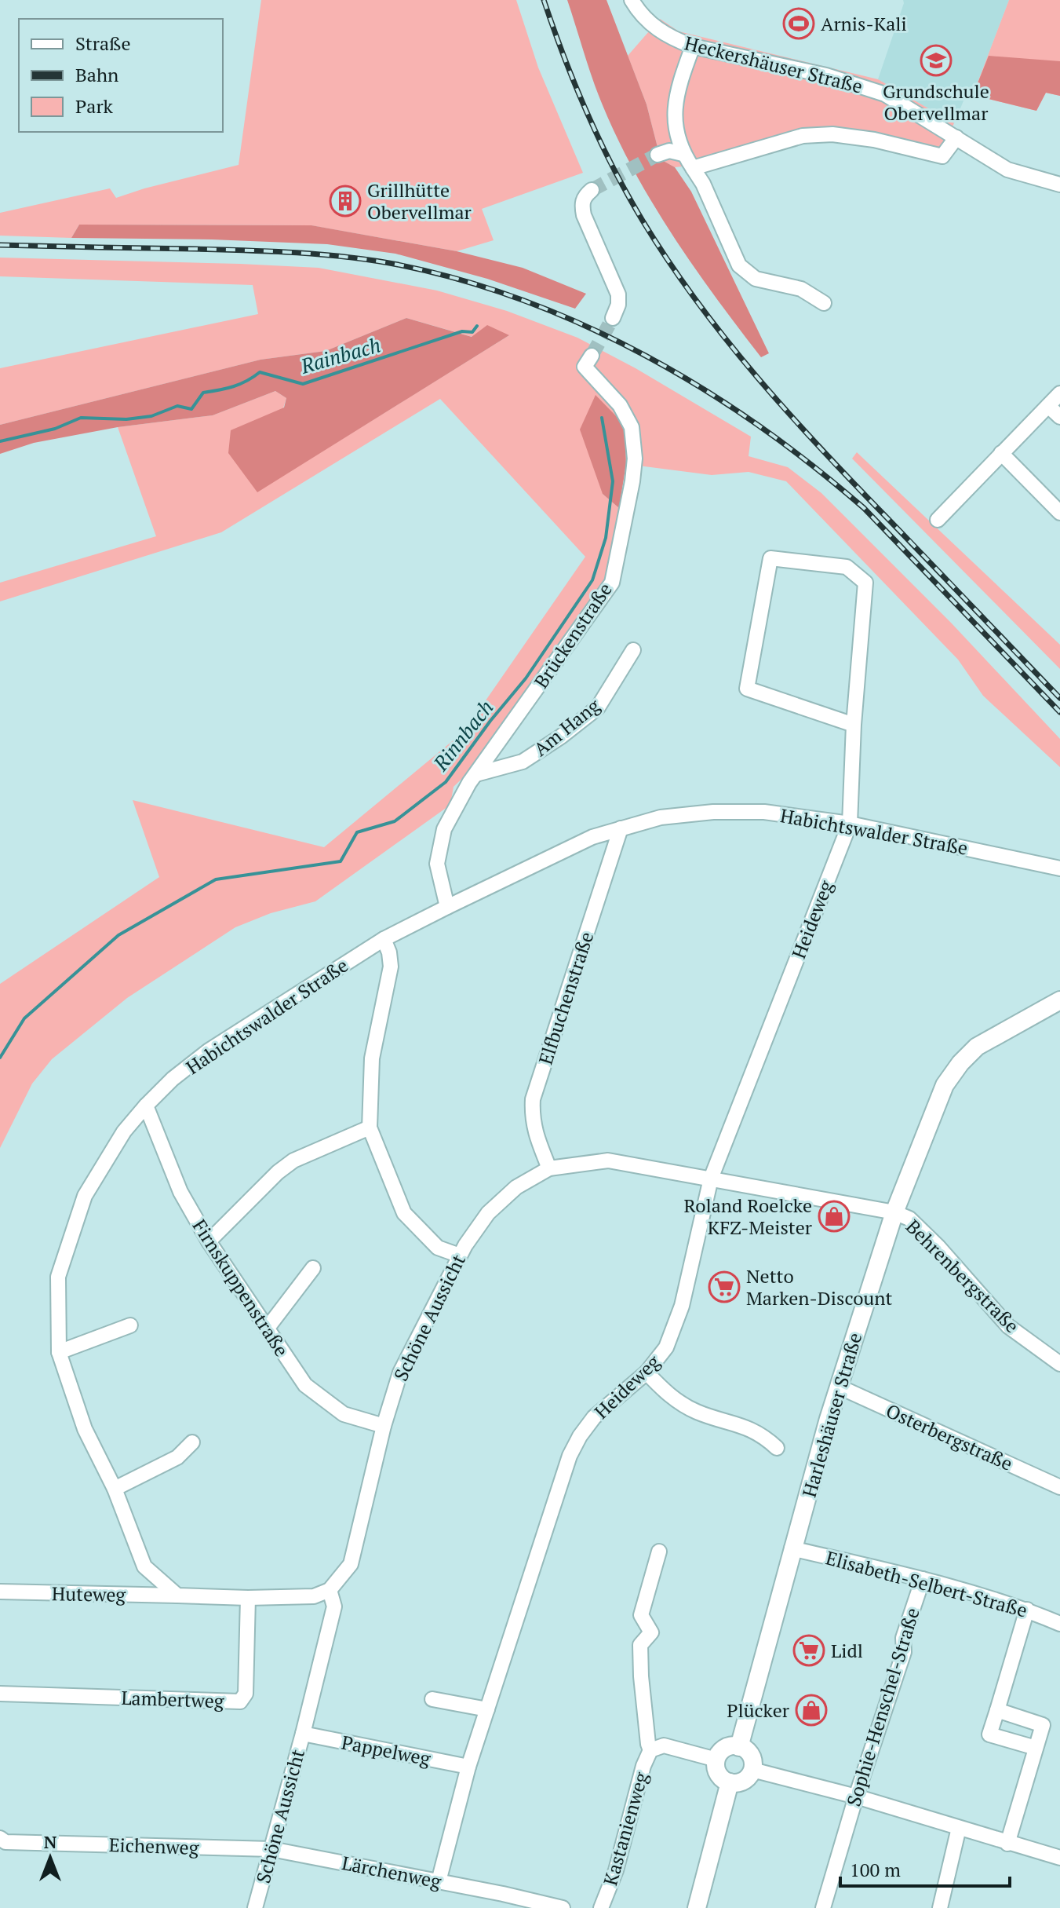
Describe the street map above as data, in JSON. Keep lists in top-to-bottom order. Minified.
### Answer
{"streets":{"main road":["Harleshäuser Straße"],"street":["Heckershäuser Straße","Brückenstraße","Am Hang","Habichtswalder Straße","Heideweg","Elfbuchenstraße","Behrenbergstraße","Firnskuppenstraße","Schöne Aussicht","Osterbergstraße","Elisabeth-Selbert-Straße","Huteweg","Lambertweg","Sophie-Henschel-Straße","Pappelweg","Kastanienweg","Eichenweg","Lärchenweg"]},"crossings":[["Brückenstraße","Am Hang"],["Brückenstraße","Habichtswalder Straße"],["Habichtswalder Straße","Heideweg"],["Habichtswalder Straße","Elfbuchenstraße"],["Habichtswalder Straße","Firnskuppenstraße"],["Habichtswalder Straße","Huteweg"],["Heideweg","Schöne Aussicht"],["Heideweg","Pappelweg"],["Heideweg","Lärchenweg"],["Elfbuchenstraße","Schöne Aussicht"],["Behrenbergstraße","Schöne Aussicht"],["Behrenbergstraße","Harleshäuser Straße"],["Firnskuppenstraße","Schöne Aussicht"],["Schöne Aussicht","Harleshäuser Straße"],["Schöne Aussicht","Pappelweg"],["Schöne Aussicht","Eichenweg"],["Schöne Aussicht","Lärchenweg"],["Harleshäuser Straße","Osterbergstraße"],["Harleshäuser Straße","Elisabeth-Selbert-Straße"],["Harleshäuser Straße","Kastanienweg"],["Elisabeth-Selbert-Straße","Sophie-Henschel-Straße"],["Eichenweg","Lärchenweg"]],"water":["Rainbach","Rinnbach"],"places":{"sports":["Arnis-Kali"],"school or university":["Grundschule Obervellmar"],"building":["Grillhütte Obervellmar"],"shop":["Roland Roelcke KFZ-Meister","Plücker"],"supermarket":["Netto Marken-Discount","Lidl"]},"legend":["Straße","Bahn","Park"],"scale_bar":"100 m","north":"top"}
